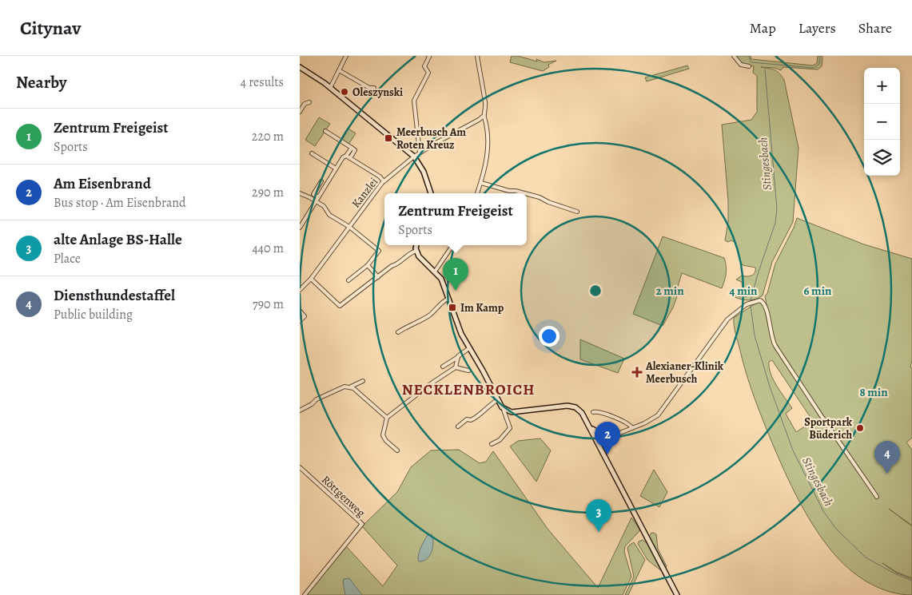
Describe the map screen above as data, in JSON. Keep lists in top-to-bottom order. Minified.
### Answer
{"streets":{"street":["Kanzlei","Röttgenweg"]},"districts":["NECKLENBROICH"],"water":["Stingesbach"],"places":{"other":["Oleszynski","Sportpark Büderich"],"transit":["Meerbusch Am Roten Kreuz","Im Kamp"],"health":["Alexianer-Klinik Meerbusch"]},"page":{"header":"Citynav","nav":["Map","Layers","Share"],"heading":["Nearby","4 results"],"map_buttons":["+","−"],"list":[{"mark":"1","name":"Zentrum Freigeist","note":"Sports","value":"220 m"},{"mark":"2","name":"Am Eisenbrand","note":"Bus stop · Am Eisenbrand","value":"290 m"},{"mark":"3","name":"alte Anlage BS-Halle","note":"Place","value":"440 m"},{"mark":"4","name":"Diensthundestaffel","note":"Public building","value":"790 m"}],"popup":["Zentrum Freigeist","Sports"],"pins":["1","2","4","3"]},"rings":["2 min","4 min","6 min","8 min"]}
